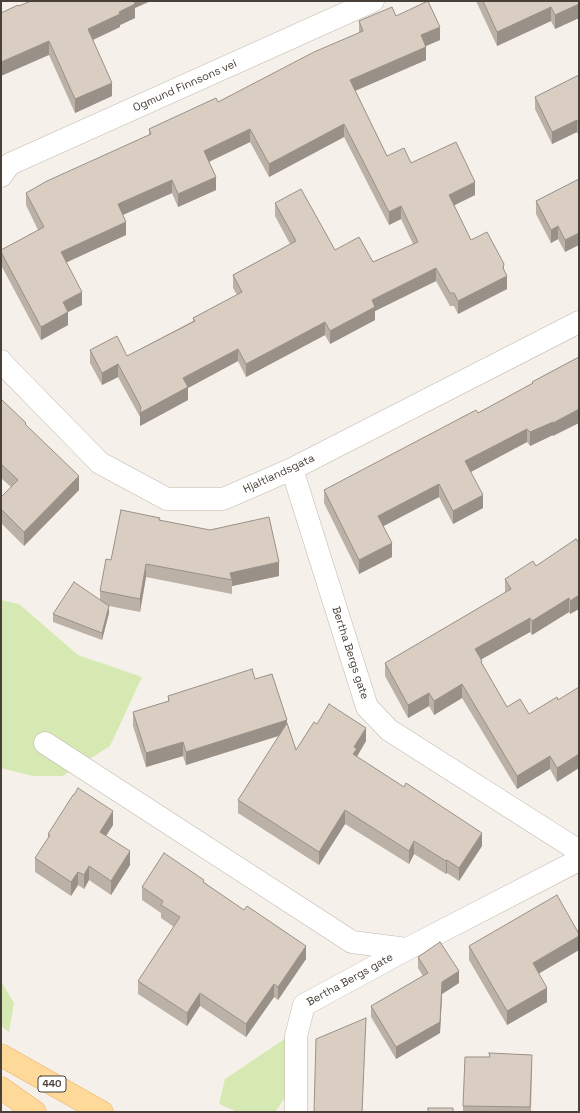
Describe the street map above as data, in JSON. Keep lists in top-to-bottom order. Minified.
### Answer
{"streets":{"main road":["440"],"street":["Ogmund Finnsons vei","Hjaltlandsgata","Bertha Bergs gate"]},"crossings":[["Hjaltlandsgata","Bertha Bergs gate"]]}
